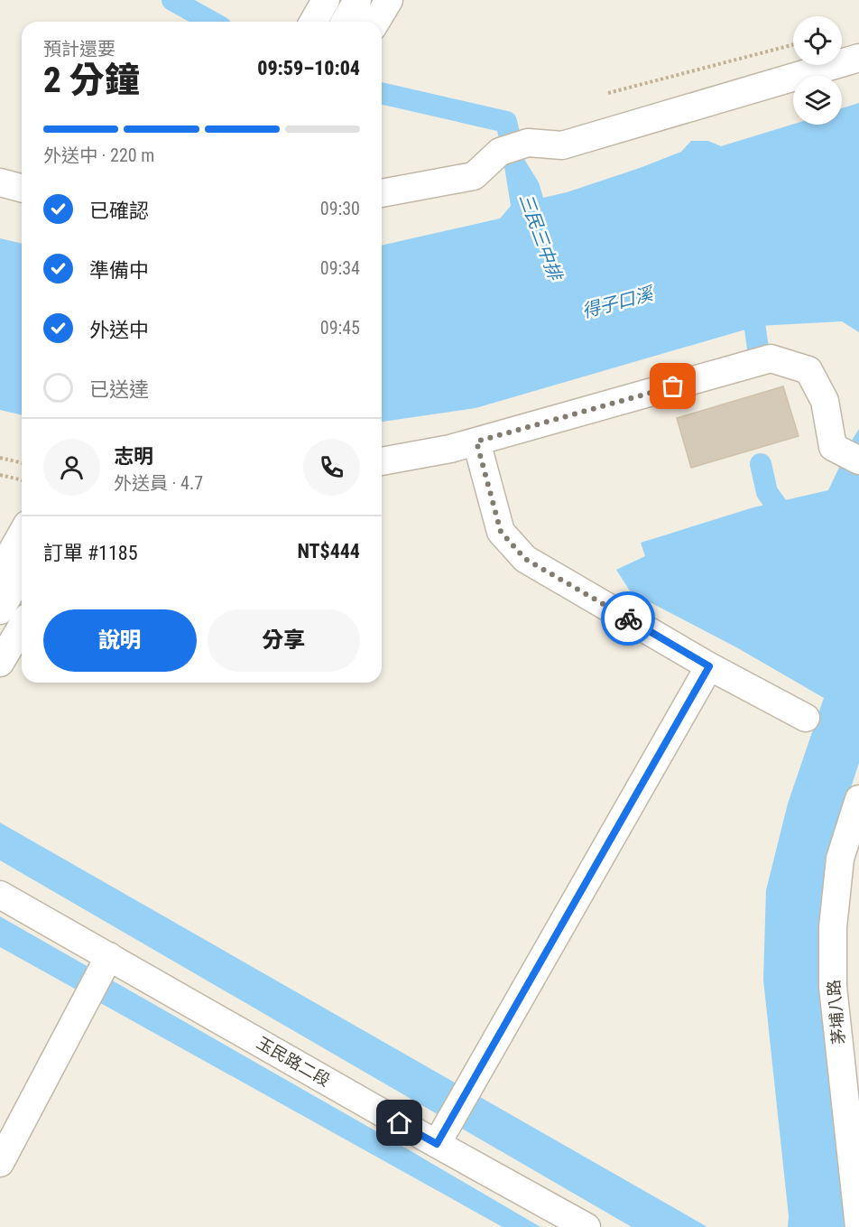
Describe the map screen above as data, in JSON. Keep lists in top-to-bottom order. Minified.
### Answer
{"streets":{"street":["茅埔八路","玉民路二段"]},"water":["三民三中排","得子口溪"],"page":{"heading":["2 分鐘","預計還要","09:59–10:04"],"panel":["志明","外送員 · 4.7","訂單 #1185","NT$444"],"bar":"外送中 · 220 m","list":[["已確認","09:30"],["準備中","09:34"],["外送中","09:45"],"已送達"],"buttons":["說明","分享"]}}
